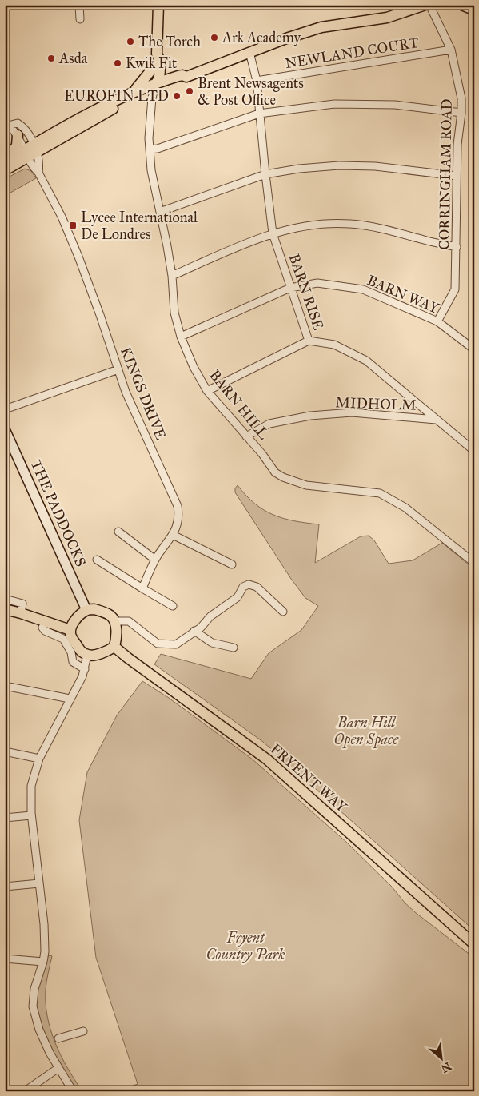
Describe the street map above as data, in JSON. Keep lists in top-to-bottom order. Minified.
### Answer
{"streets":{"main road":["FRYENT WAY"],"street":["NEWLAND COURT","CORRINGHAM ROAD","BARN RISE","BARN WAY","KINGS DRIVE","MIDHOLM","BARN HILL","THE PADDOCKS"]},"crossings":[["NEWLAND COURT","CORRINGHAM ROAD"],["NEWLAND COURT","BARN RISE"],["CORRINGHAM ROAD","BARN WAY"],["BARN RISE","BARN WAY"],["BARN RISE","MIDHOLM"],["BARN WAY","BARN HILL"],["MIDHOLM","BARN HILL"],["THE PADDOCKS","FRYENT WAY"]],"parks":["Barn Hill Open Space","Fryent Country Park"],"places":{"other":["Ark Academy","The Torch","Asda","Kwik Fit","Brent Newsagents & Post Office","EUROFIN LTD"],"transit":["Lycee International De Londres"]},"north":"bottom right"}
